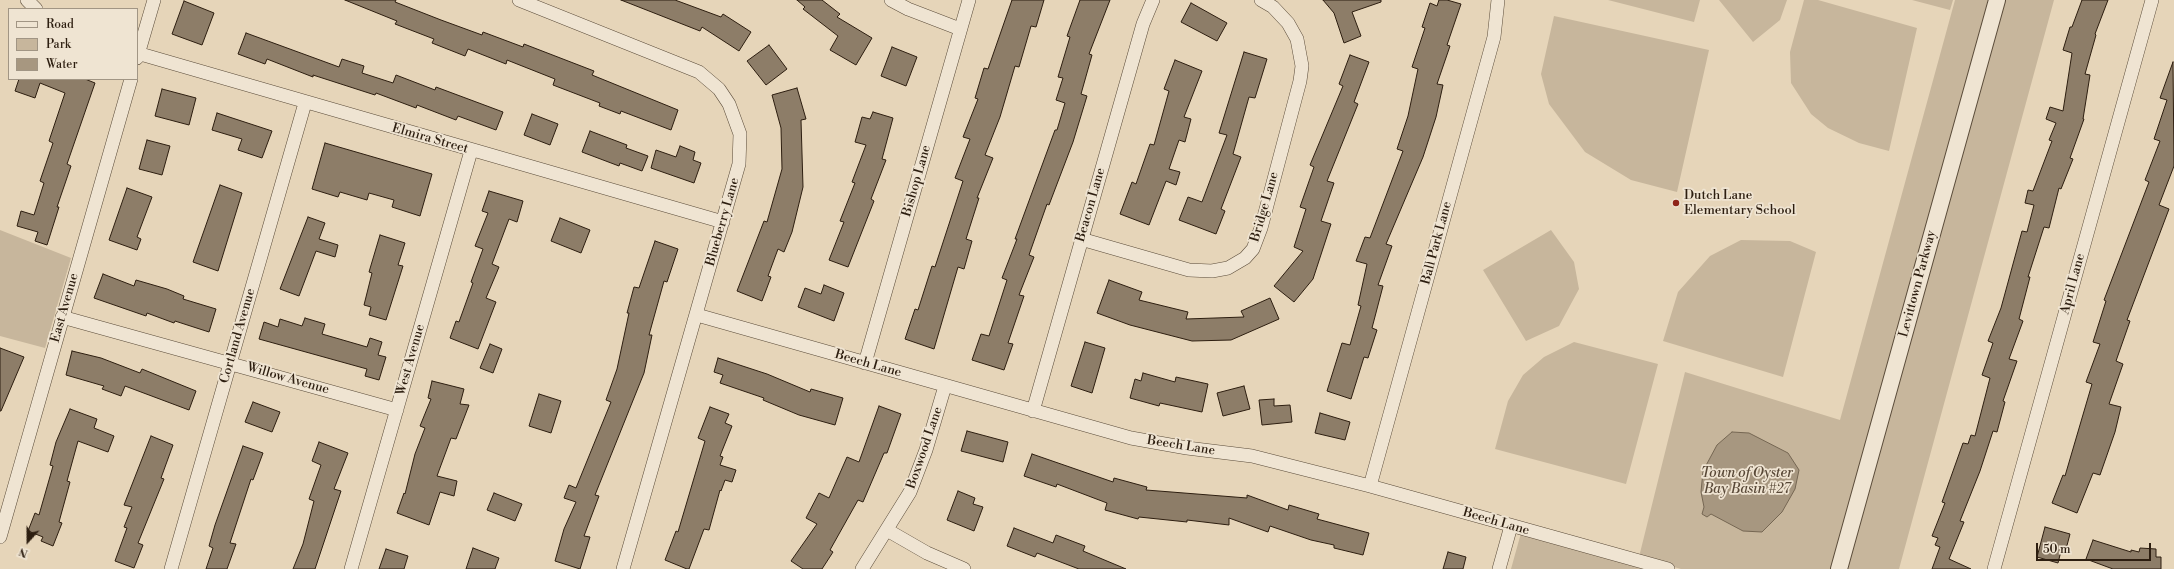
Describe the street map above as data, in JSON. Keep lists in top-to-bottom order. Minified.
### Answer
{"streets":{"street":["Elmira Street","Bishop Lane","Beacon Lane","Bridge Lane","Blueberry Lane","Ball Park Lane","Levittown Parkway","April Lane","East Avenue","Cortland Avenue","West Avenue","Beech Lane","Willow Avenue","Boxwood Lane"]},"crossings":[["Elmira Street","Blueberry Lane"],["Elmira Street","Cortland Avenue"],["Elmira Street","West Avenue"],["Bishop Lane","Beech Lane"],["Beacon Lane","Bridge Lane"],["Beacon Lane","Beech Lane"],["Blueberry Lane","Beech Lane"],["Ball Park Lane","Beech Lane"],["East Avenue","Willow Avenue"],["Cortland Avenue","Willow Avenue"],["West Avenue","Willow Avenue"],["Beech Lane","Boxwood Lane"]],"water":["Town of Oyster Bay Basin #27"],"places":["Dutch Lane Elementary School"],"legend":["Road","Park","Water"],"scale_bar":"50 m","north":"bottom"}
